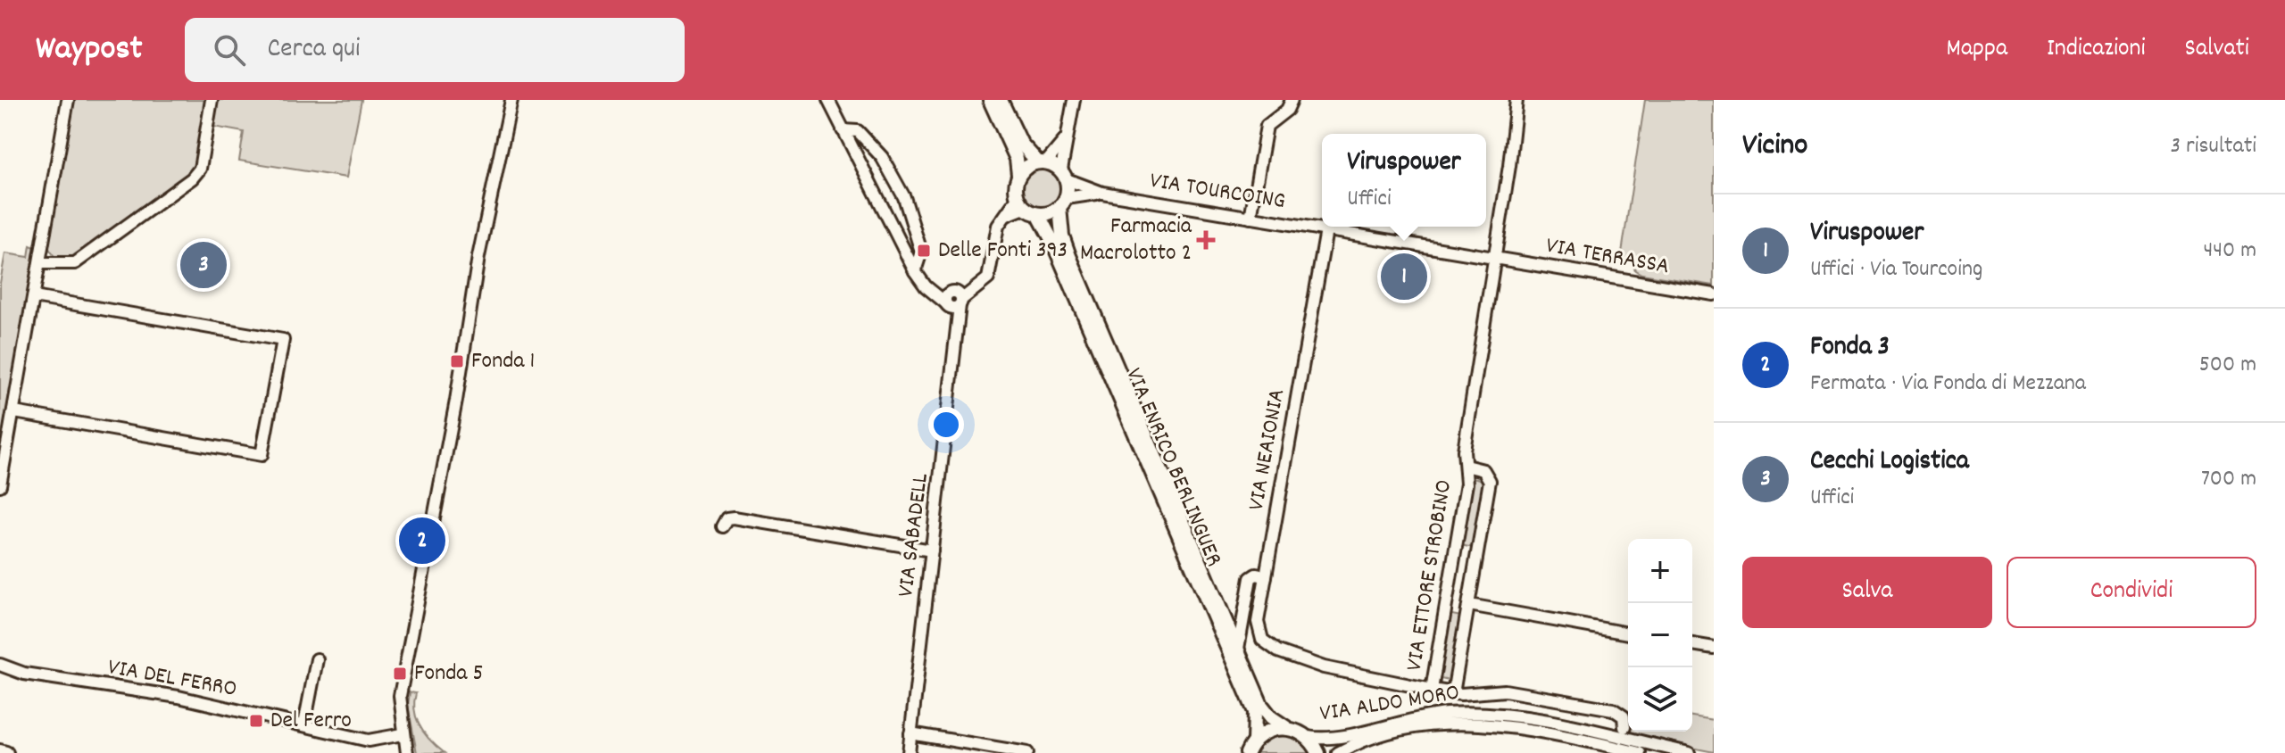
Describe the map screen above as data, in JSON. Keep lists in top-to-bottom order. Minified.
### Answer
{"streets":{"main road":["VIA ENRICO BERLINGUER"],"street":["VIA TOURCOING","VIA TERRASSA","VIA NEAIONIA","VIA SABADELL","VIA ETTORE STROBINO","VIA DEL FERRO","VIA ALDO MORO"]},"crossings":[["VIA TOURCOING","VIA TERRASSA"],["VIA TOURCOING","VIA NEAIONIA"],["VIA TOURCOING","VIA ENRICO BERLINGUER"],["VIA TOURCOING","VIA ETTORE STROBINO"],["VIA TERRASSA","VIA ETTORE STROBINO"],["VIA NEAIONIA","VIA ETTORE STROBINO"]],"places":{"health":["Farmacia Macrolotto 2"],"transit":["Delle Fonti 393","Fonda 1","Fonda 5","Del Ferro"]},"page":{"header":"Waypost","search":"Cerca qui","nav":["Mappa","Indicazioni","Salvati"],"heading":["Vicino","3 risultati"],"popup":["Viruspower","Uffici"],"list":[{"mark":"1","name":"Viruspower","note":"Uffici · Via Tourcoing","value":"440 m"},{"mark":"2","name":"Fonda 3","note":"Fermata · Via Fonda di Mezzana","value":"500 m"},{"mark":"3","name":"Cecchi Logistica","note":"Uffici","value":"700 m"}],"pins":["3","1","2"],"buttons":["Salva","Condividi"],"map_buttons":["+","−"]}}
